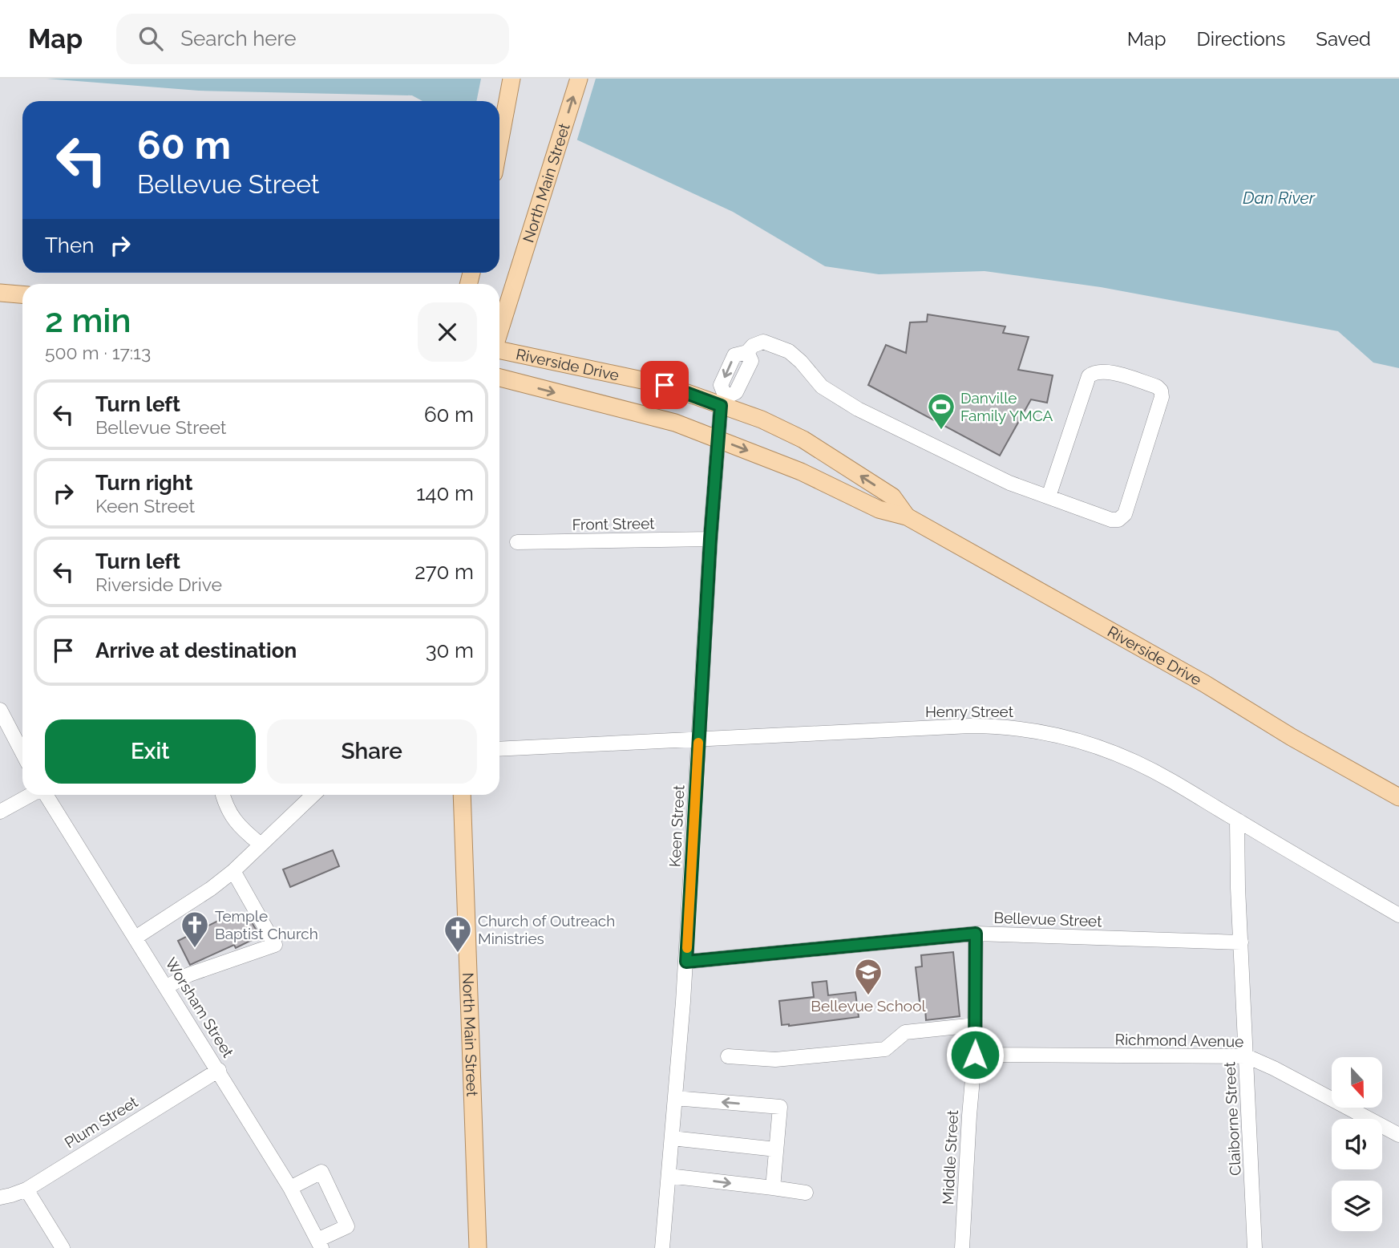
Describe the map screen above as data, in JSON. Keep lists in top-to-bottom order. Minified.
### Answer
{"streets":{"main road":["North Main Street","Riverside Drive"],"street":["Front Street","Henry Street","Keen Street","Bellevue Street","Worsham Street","Richmond Avenue","Claiborne Street","Plum Street","Middle Street"]},"crossings":[["Riverside Drive","Keen Street"],["Front Street","Keen Street"],["Henry Street","Keen Street"],["Henry Street","Claiborne Street"],["Keen Street","Bellevue Street"],["Bellevue Street","Claiborne Street"],["Bellevue Street","Middle Street"],["Worsham Street","Plum Street"],["Richmond Avenue","Claiborne Street"],["Richmond Avenue","Middle Street"]],"one_way":["North Main Street"],"water":["Dan River"],"places":{"sports":["Danville Family YMCA"],"church":["Temple Baptist Church","Church of Outreach Ministries"],"school or university":["Bellevue School"]},"north":"bottom","page":{"header":"Map","search":"Search here","nav":["Map","Directions","Saved"],"turn":["60 m","Bellevue Street"],"then":"Then","heading":["2 min","500 m · 17:13"],"list":[{"name":"Turn left","note":"Bellevue Street","value":"60 m"},{"name":"Turn right","note":"Keen Street","value":"140 m"},{"name":"Turn left","note":"Riverside Drive","value":"270 m"},{"name":"Arrive at destination","value":"30 m"}],"buttons":["Exit","Share"]}}
